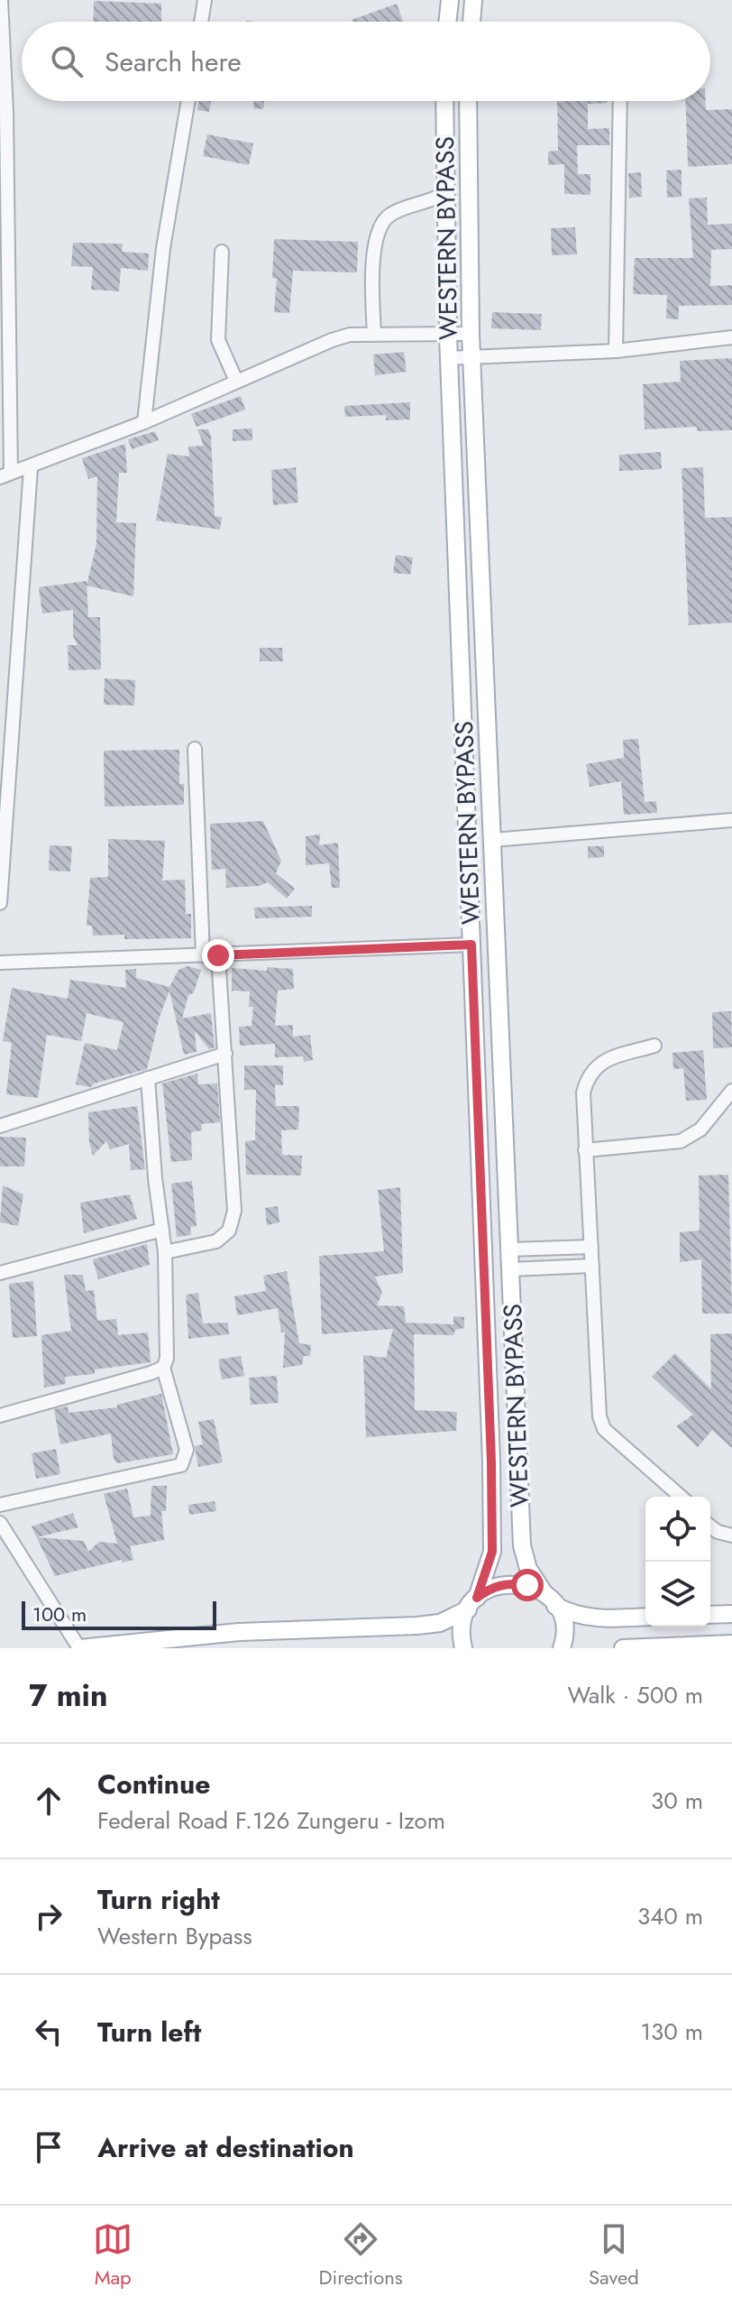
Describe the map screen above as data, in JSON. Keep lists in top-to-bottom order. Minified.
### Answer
{"streets":{"main road":["WESTERN BYPASS"]},"scale_bar":"100 m","page":{"search":"Search here","scale":"100 m","heading":["7 min","Walk · 500 m"],"list":[["Continue","Federal Road F.126 Zungeru - Izom","30 m"],["Turn right","Western Bypass","340 m"],["Turn left","130 m"],"Arrive at destination"],"nav":["Map","Directions","Saved"]}}
